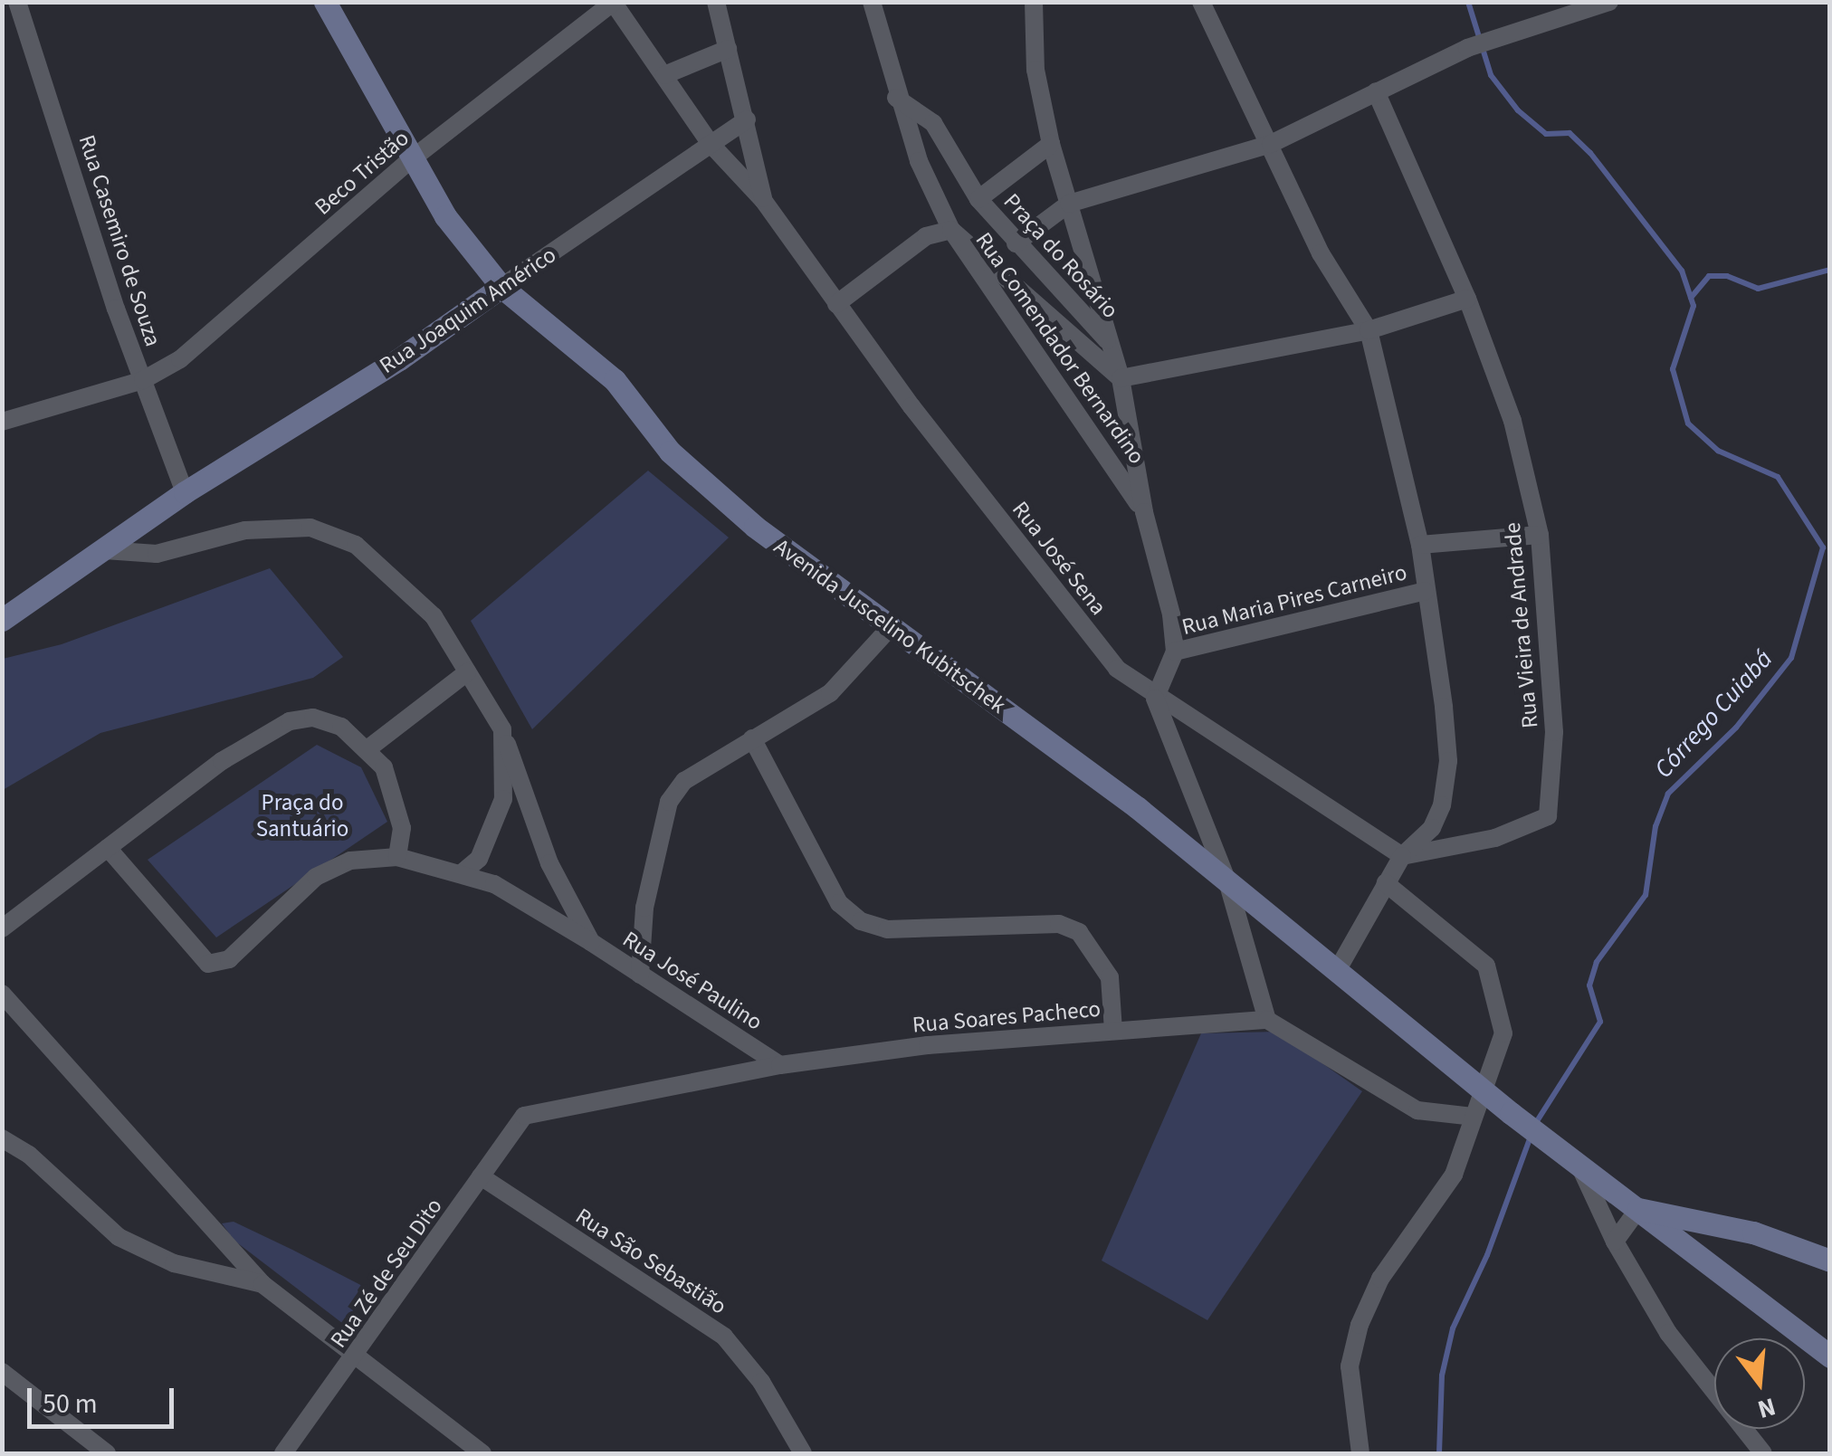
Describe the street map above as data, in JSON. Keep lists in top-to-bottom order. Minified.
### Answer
{"streets":{"main road":["Rua Joaquim Américo","Avenida Juscelino Kubitschek"],"street":["Beco Tristão","Rua Casemiro de Souza","Praça do Rosário","Rua Comendador Bernardino","Rua José Sena","Rua Maria Pires Carneiro","Rua Vieira de Andrade","Rua José Paulino","Rua Soares Pacheco","Rua São Sebastião","Rua Zé de Seu Dito"]},"crossings":[["Beco Tristão","Rua Casemiro de Souza"],["Beco Tristão","Rua José Sena"],["Beco Tristão","Avenida Juscelino Kubitschek"],["Rua Casemiro de Souza","Rua Joaquim Américo"],["Praça do Rosário","Rua Comendador Bernardino"],["Rua Joaquim Américo","Rua José Sena"],["Rua Joaquim Américo","Avenida Juscelino Kubitschek"],["Rua Comendador Bernardino","Rua Maria Pires Carneiro"],["Rua José Sena","Rua Vieira de Andrade"],["Rua José Paulino","Rua Soares Pacheco"],["Rua Soares Pacheco","Rua Zé de Seu Dito"],["Rua São Sebastião","Rua Zé de Seu Dito"]],"water":["Córrego Cuiabá"],"parks":["Praça do Santuário"],"scale_bar":"50 m","north":"bottom"}
